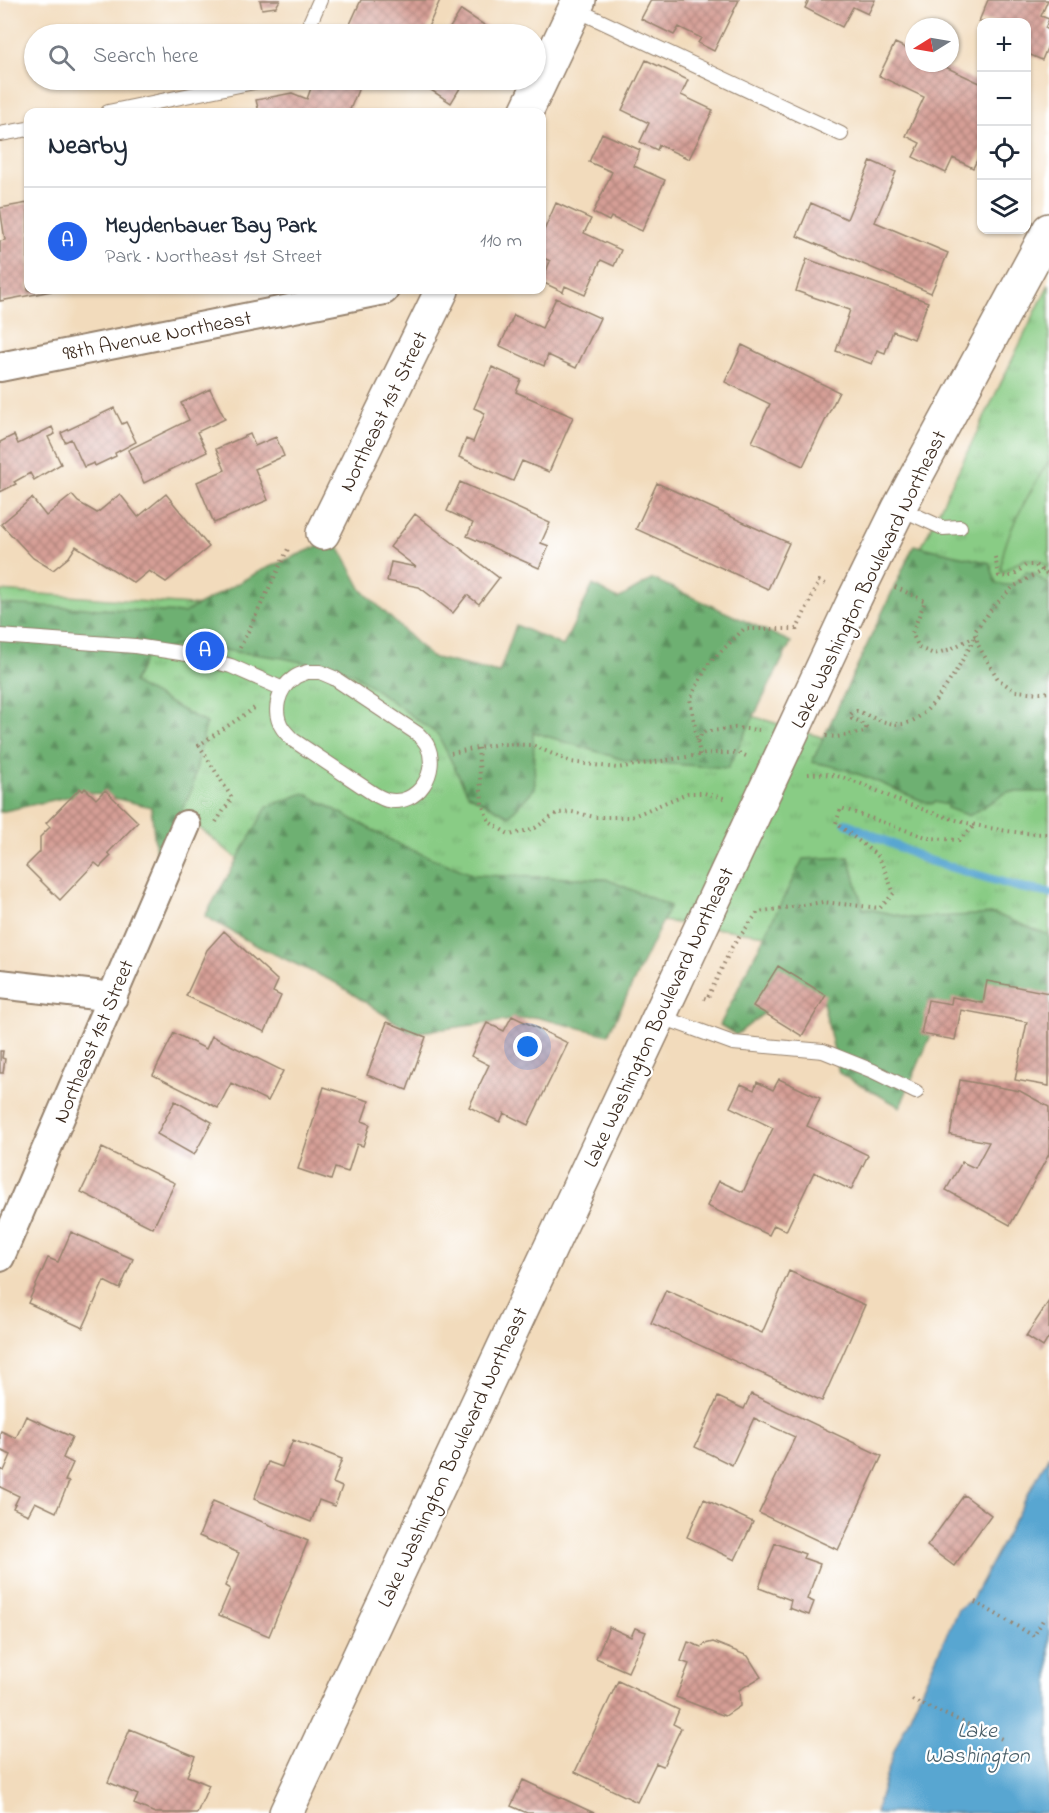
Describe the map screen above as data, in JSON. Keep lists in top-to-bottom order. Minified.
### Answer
{"streets":{"main road":["Northeast 1st Street","Lake Washington Boulevard Northeast"],"street":["98th Avenue Northeast"]},"water":["Lake Washington"],"north":"left","page":{"map_buttons":["+","−"],"search":"Search here","heading":"Nearby","list":[{"mark":"A","name":"Meydenbauer Bay Park","note":"Park · Northeast 1st Street","value":"110 m"}],"pins":"A"}}
